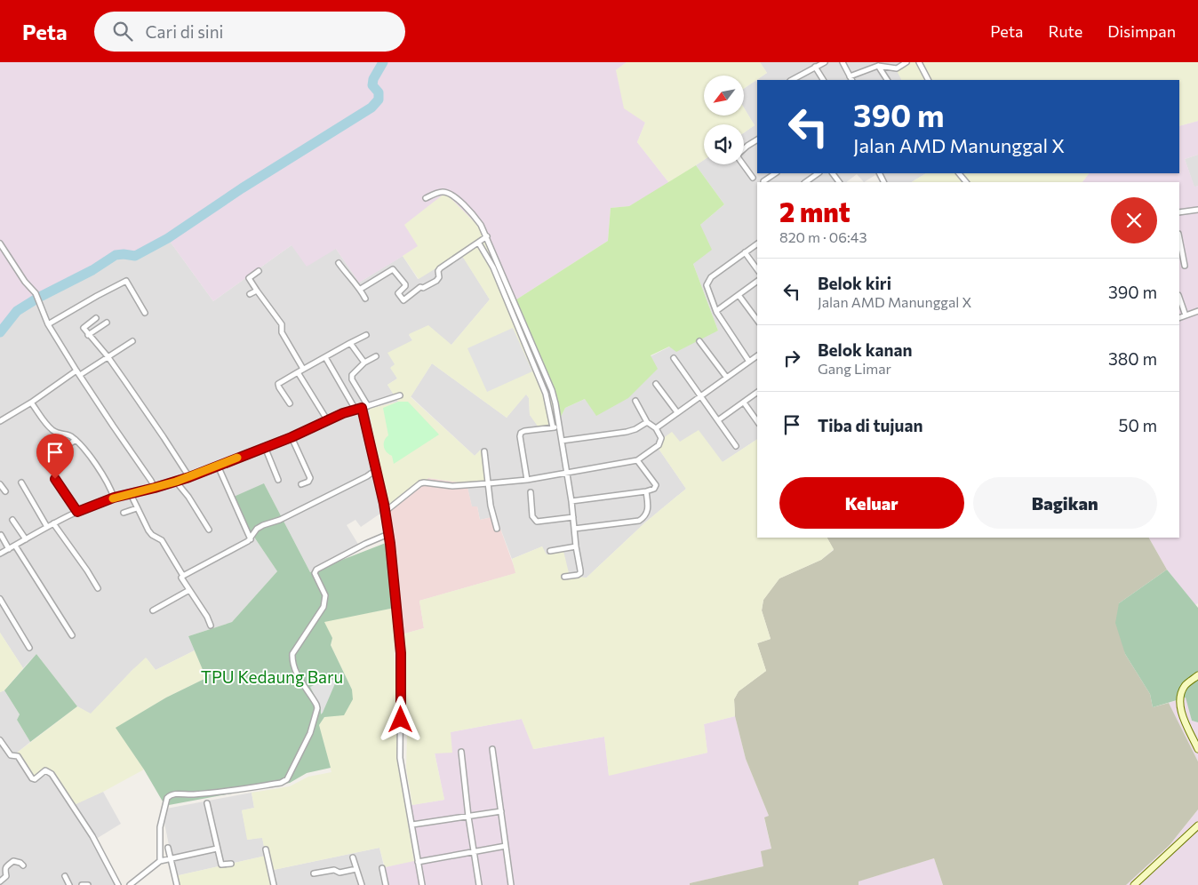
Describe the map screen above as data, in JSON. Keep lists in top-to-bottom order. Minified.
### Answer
{"parks":["TPU Kedaung Baru"],"north":"bottom left","page":{"header":"Peta","search":"Cari di sini","nav":["Peta","Rute","Disimpan"],"turn":["390 m","Jalan AMD Manunggal X"],"heading":["2 mnt","820 m · 06:43"],"list":[{"name":"Belok kiri","note":"Jalan AMD Manunggal X","value":"390 m"},{"name":"Belok kanan","note":"Gang Limar","value":"380 m"},{"name":"Tiba di tujuan","value":"50 m"}],"buttons":["Keluar","Bagikan"]}}
